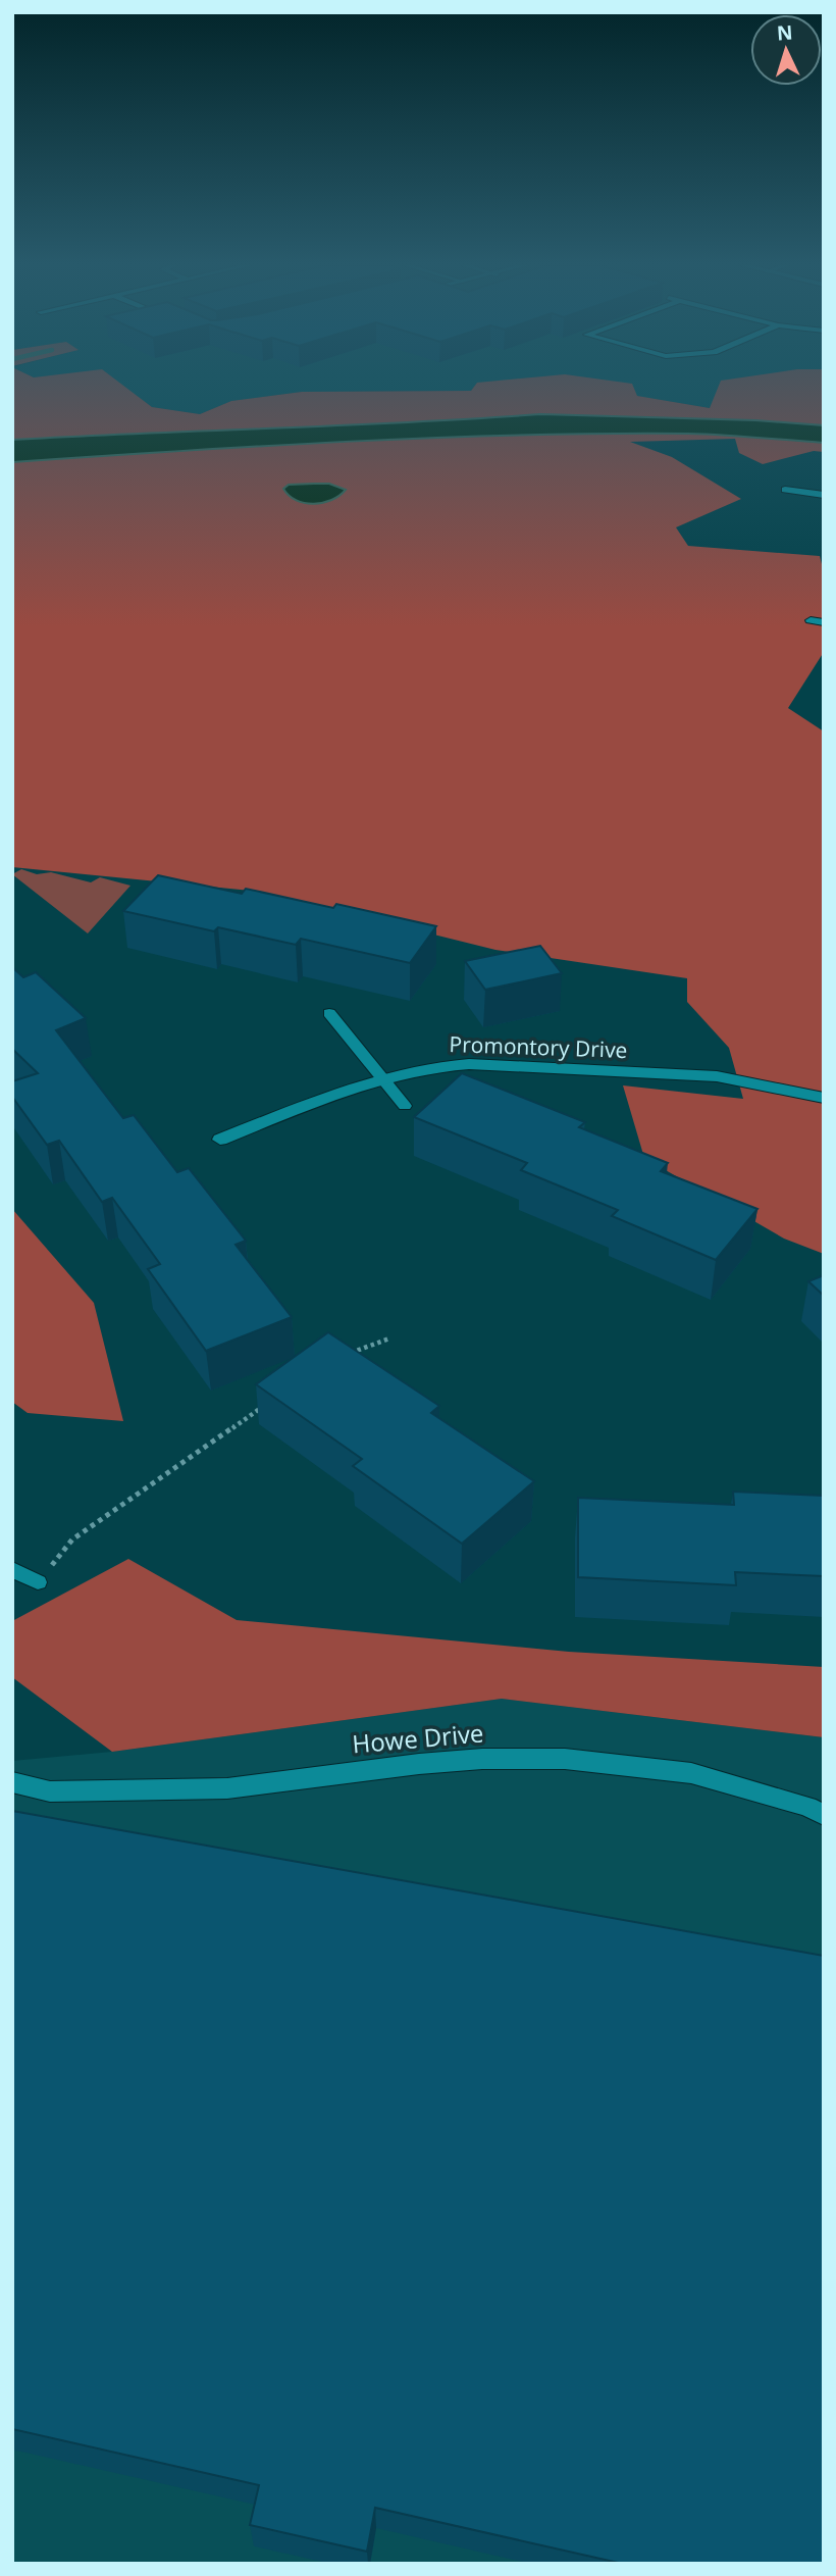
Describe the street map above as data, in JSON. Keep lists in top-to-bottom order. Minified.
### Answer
{"streets":{"street":["Promontory Drive","Howe Drive"]},"north":"top"}
